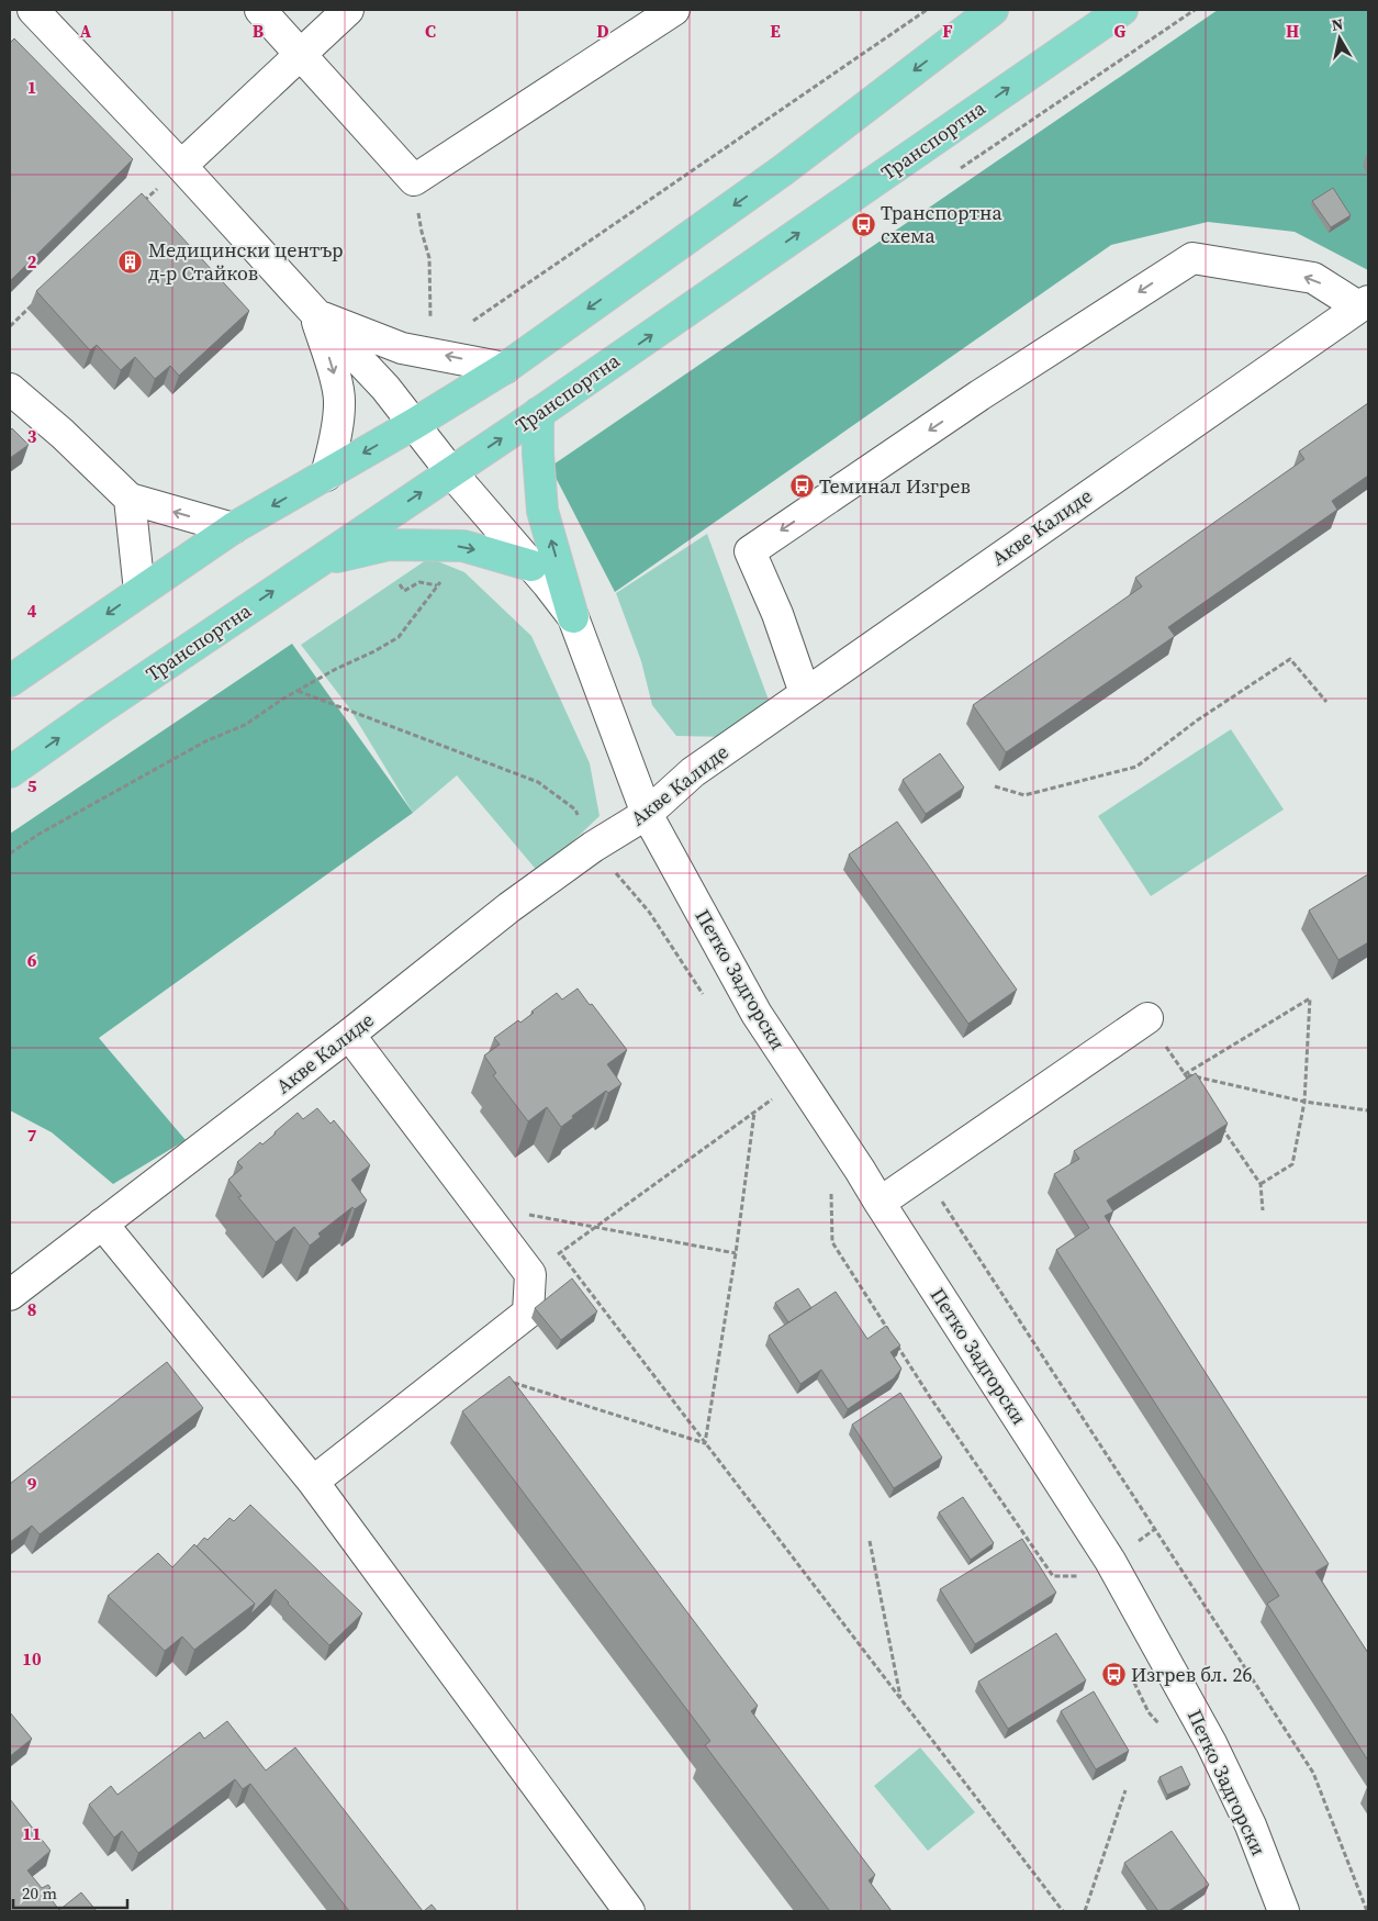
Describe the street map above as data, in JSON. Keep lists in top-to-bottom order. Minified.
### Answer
{"streets":{"main road":["Транспортна"],"street":["Акве Калиде","Петко Задгорски"]},"crossings":[["Транспортна","Петко Задгорски"],["Акве Калиде","Петко Задгорски"]],"places":{"bus stop":["Транспортна схема","Теминал Изгрев","Изгрев бл. 26"],"building":["Медицински център д-р Стайков"]},"scale_bar":"20 m","north":"top","grid":{"columns":["A","B","C","D","E","F","G","H"],"rows":["1","2","3","4","5","6","7","8","9","10","11"]}}
